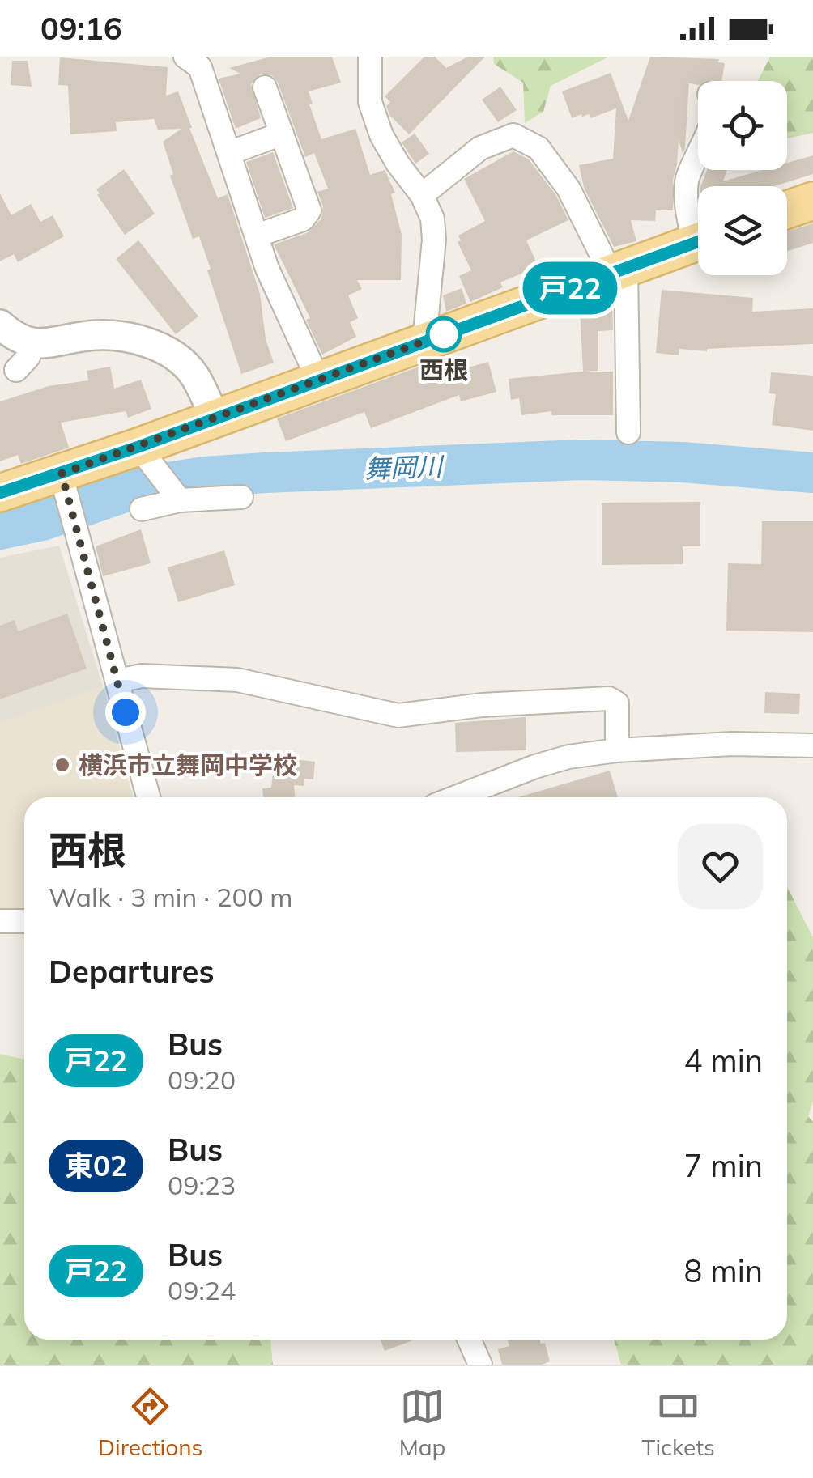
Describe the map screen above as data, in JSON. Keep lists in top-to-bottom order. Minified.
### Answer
{"water":["舞岡川"],"places":["西根","横浜市立舞岡中学校"],"lines":["bus line 戸22"],"page":{"status":"09:16","on_map":"戸22","heading":[["西根","Walk · 3 min · 200 m"],"Departures"],"list":[{"mark":"戸22","name":"Bus","note":"09:20","value":"4 min"},{"mark":"東02","name":"Bus","note":"09:23","value":"7 min"},{"mark":"戸22","name":"Bus","note":"09:24","value":"8 min"}],"tabs":["Directions","Map","Tickets"]}}
